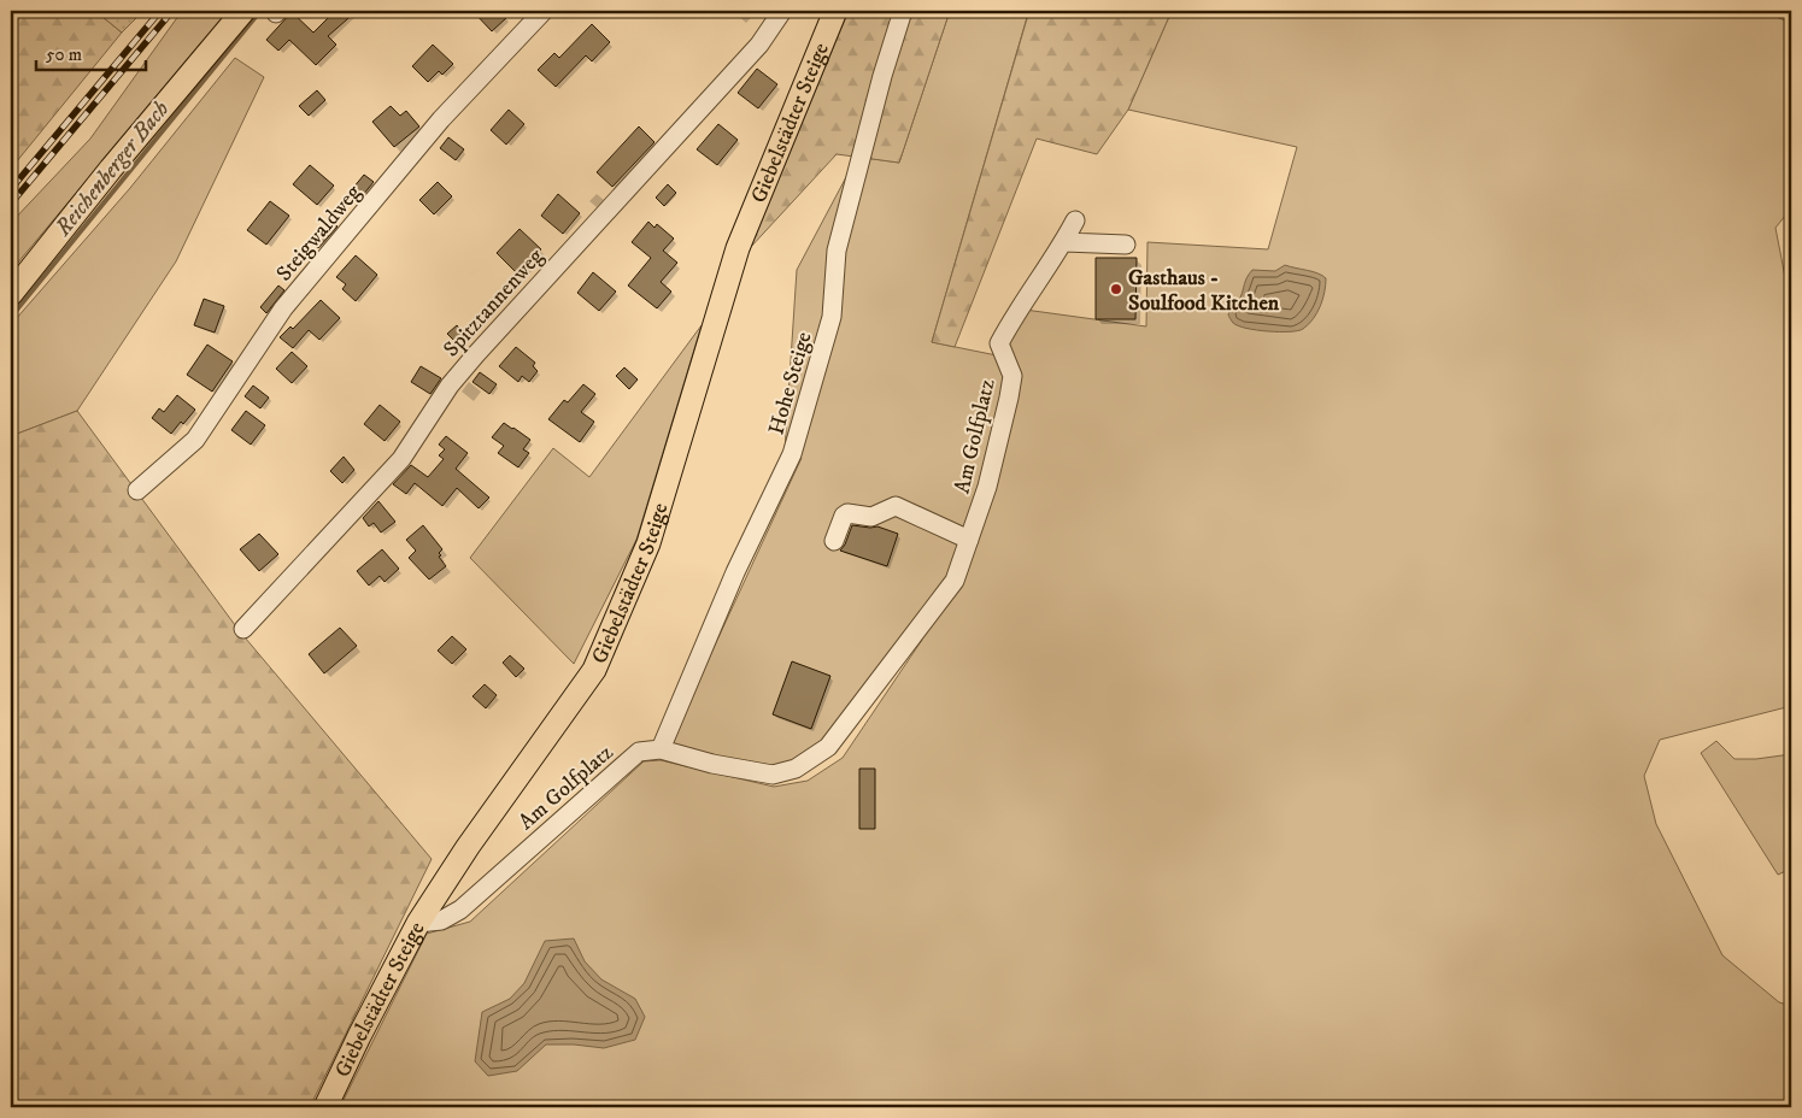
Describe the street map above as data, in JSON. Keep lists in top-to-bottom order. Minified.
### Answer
{"streets":{"main road":["Giebelstädter Steige"],"street":["Steigwaldweg","Spitztannenweg","Hohe Steige","Am Golfplatz"]},"crossings":[["Giebelstädter Steige","Am Golfplatz"],["Hohe Steige","Am Golfplatz"]],"water":["Reichenberger Bach"],"places":["Gasthaus - Soulfood Kitchen"],"scale_bar":"50 m"}
